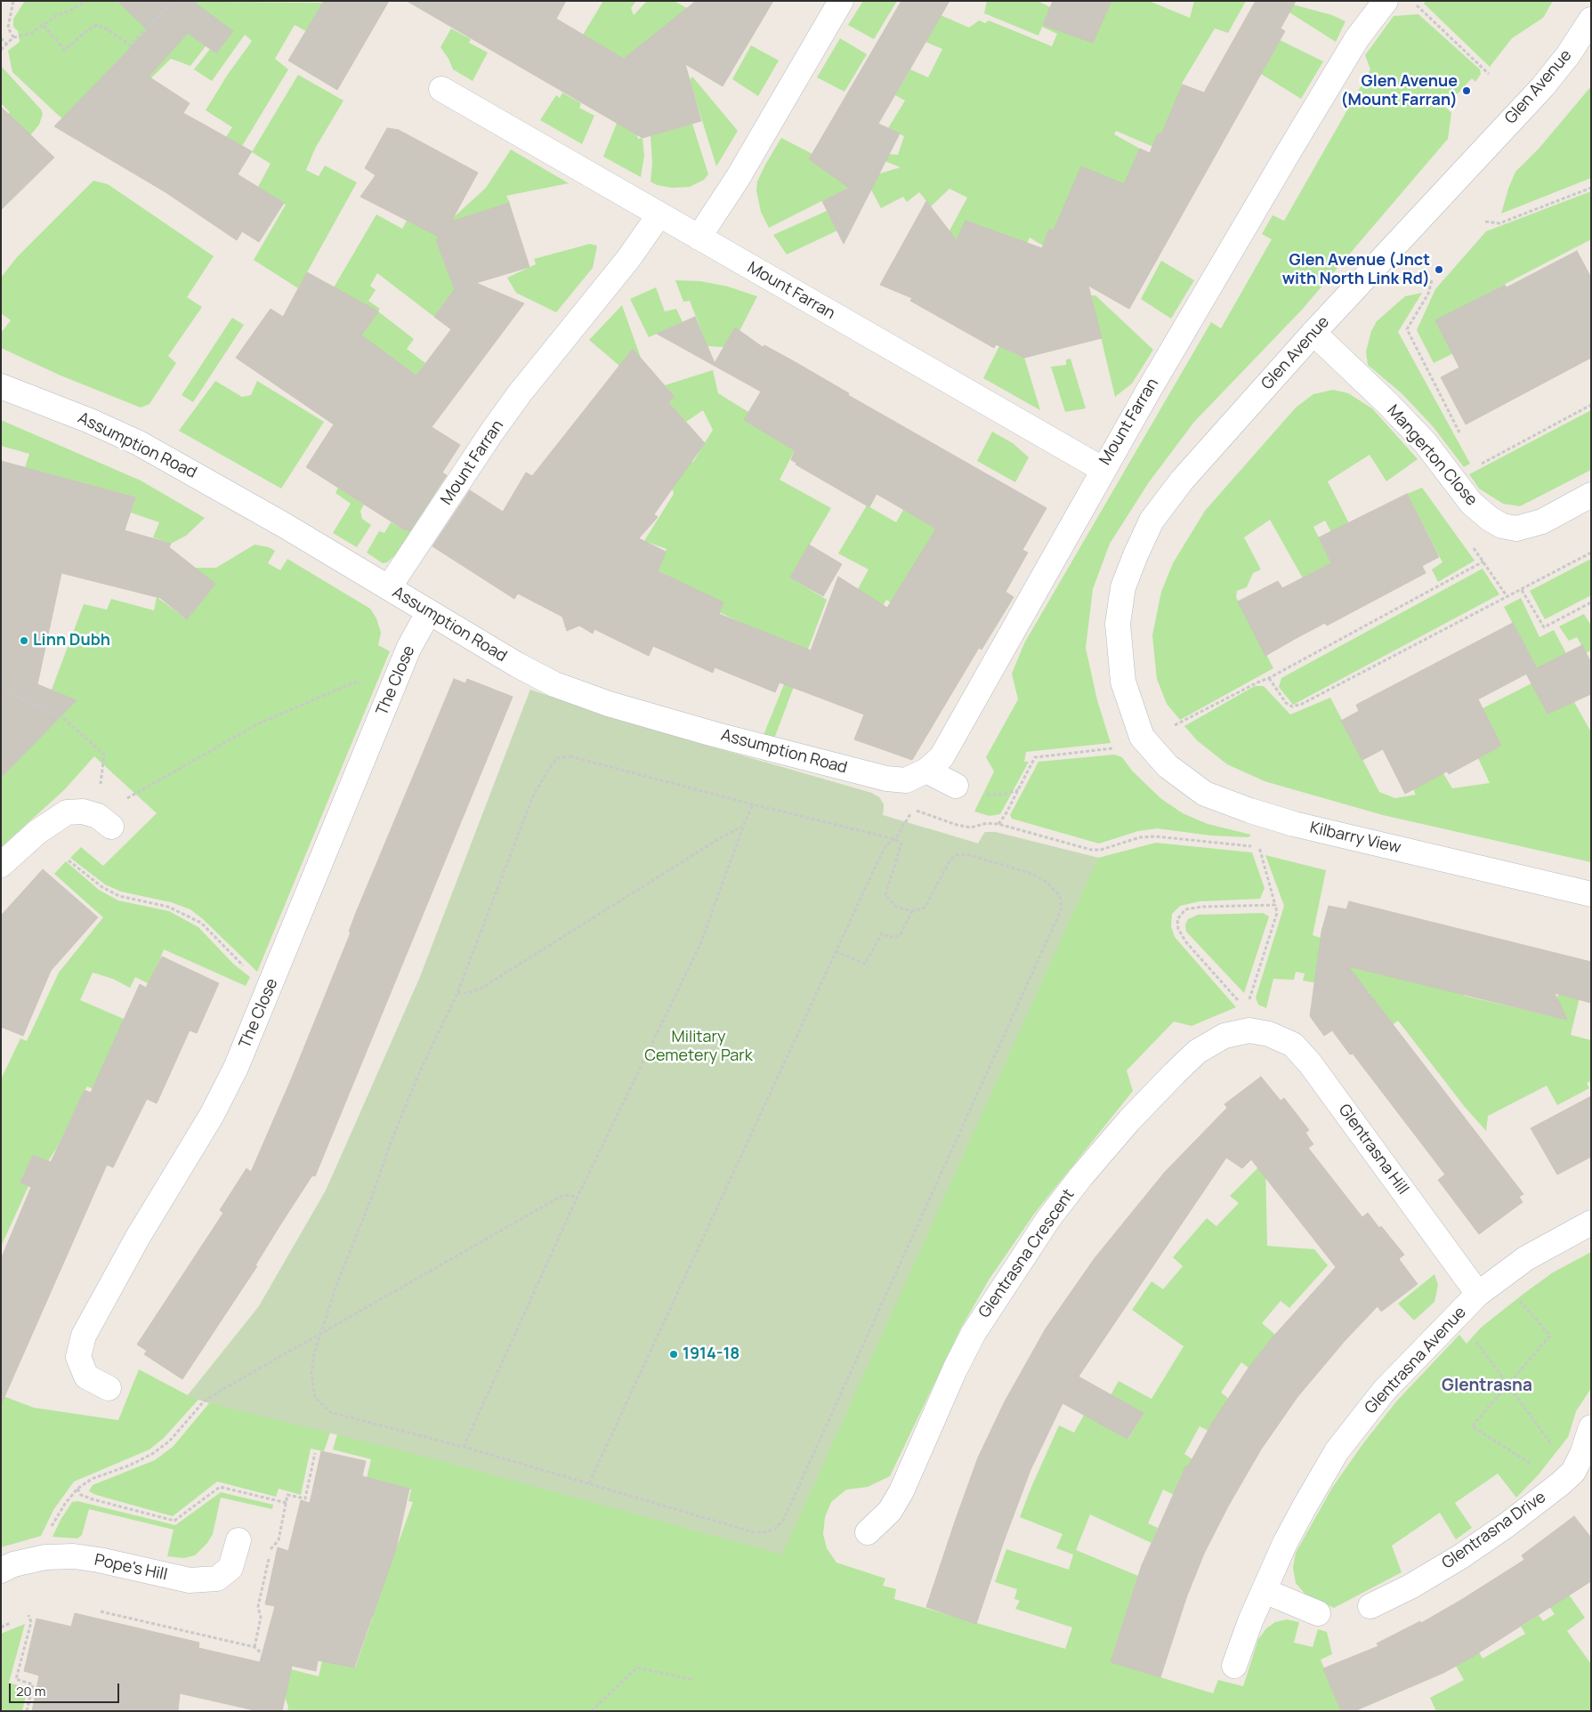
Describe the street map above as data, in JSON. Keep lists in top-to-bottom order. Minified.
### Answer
{"streets":{"street":["Glen Avenue","Mount Farran","Assumption Road","Mangerton Close","The Close","Kilbarry View","Glentrasna Hill","Glentrasna Crescent","Glentrasna Avenue","Glentrasna Drive","Pope's Hill"]},"crossings":[["Glen Avenue","Mangerton Close"],["Glen Avenue","Kilbarry View"],["Mount Farran","Assumption Road"],["Assumption Road","The Close"],["Glentrasna Hill","Glentrasna Crescent"],["Glentrasna Hill","Glentrasna Avenue"]],"districts":["Glentrasna"],"parks":["Military Cemetery Park"],"places":["Glen Avenue (Mount Farran)","Glen Avenue (Jnct with North Link Rd)","Linn Dubh","1914-18"],"scale_bar":"20 m"}
